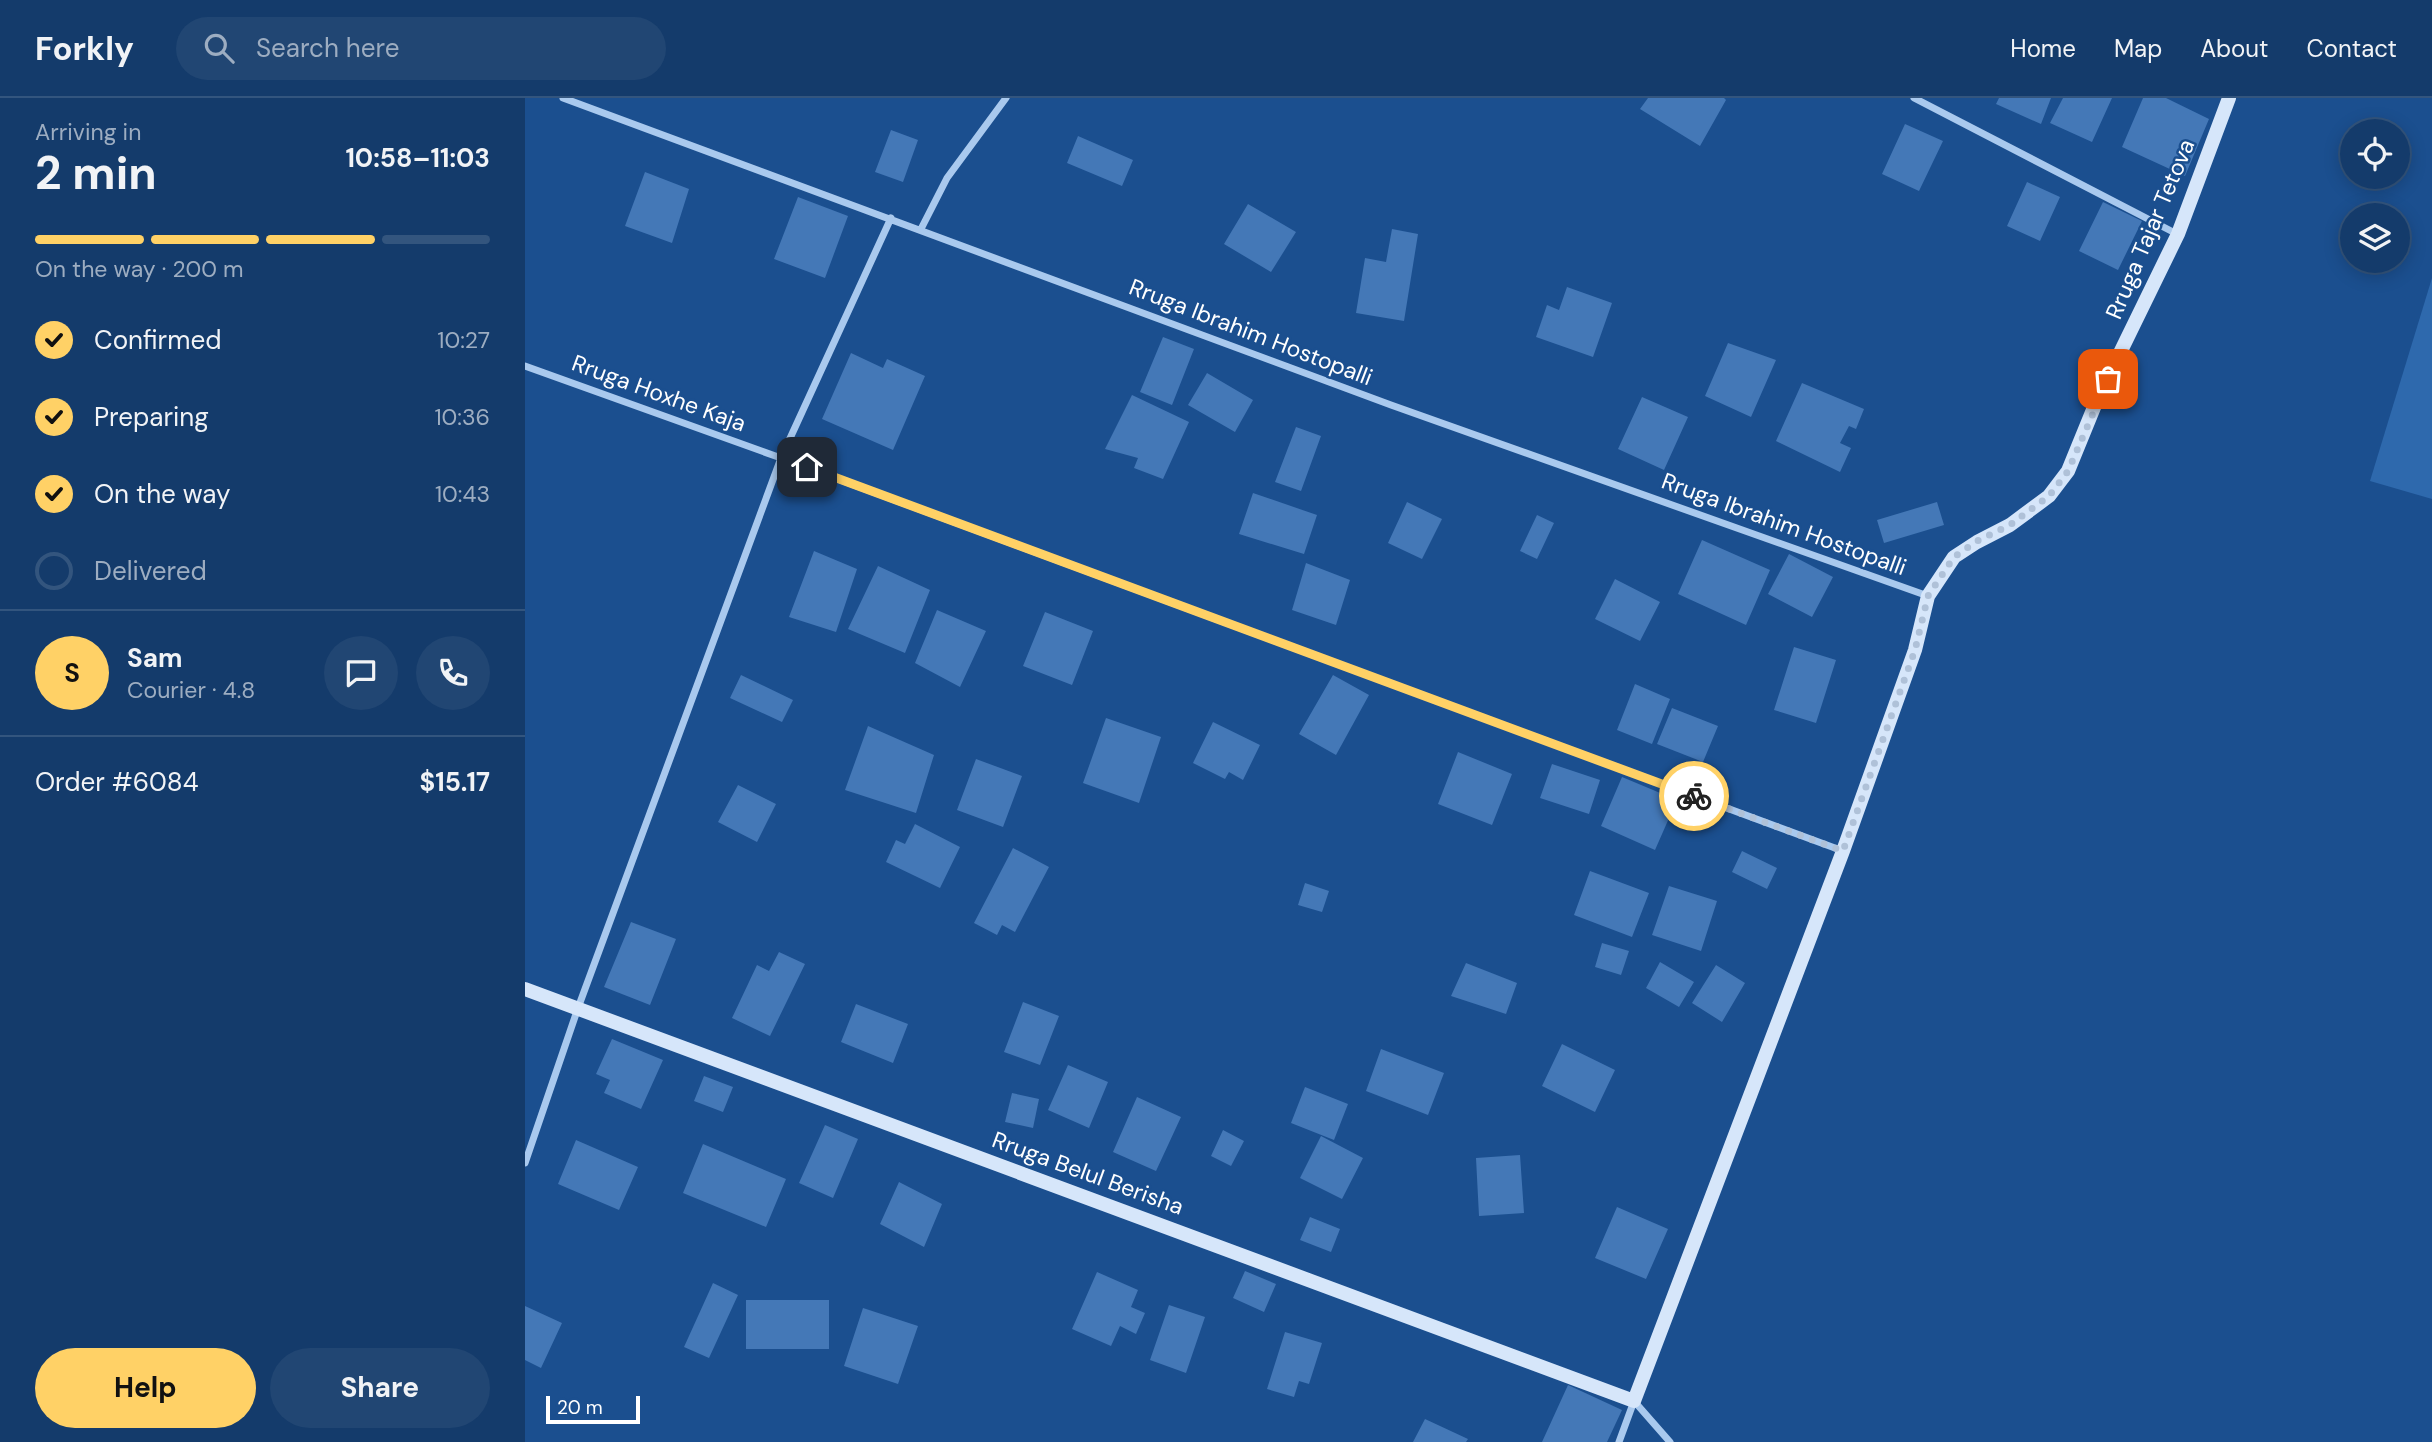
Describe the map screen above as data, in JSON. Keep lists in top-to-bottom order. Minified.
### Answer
{"streets":{"street":["Rruga Tajar Tetova","Rruga Ibrahim Hostopalli","Rruga Hoxhe Kaja","Rruga Belul Berisha"]},"crossings":[["Rruga Tajar Tetova","Rruga Ibrahim Hostopalli"]],"scale_bar":"20 m","page":{"header":"Forkly","search":"Search here","nav":["Home","Map","About","Contact"],"heading":["2 min","Arriving in","10:58–11:03"],"panel":["Sam","Courier · 4.8","Order #6084","$15.17"],"bar":"On the way · 200 m","list":[["Confirmed","10:27"],["Preparing","10:36"],["On the way","10:43"],"Delivered"],"round":"S","buttons":["Help","Share"],"scale":"20 m"}}
